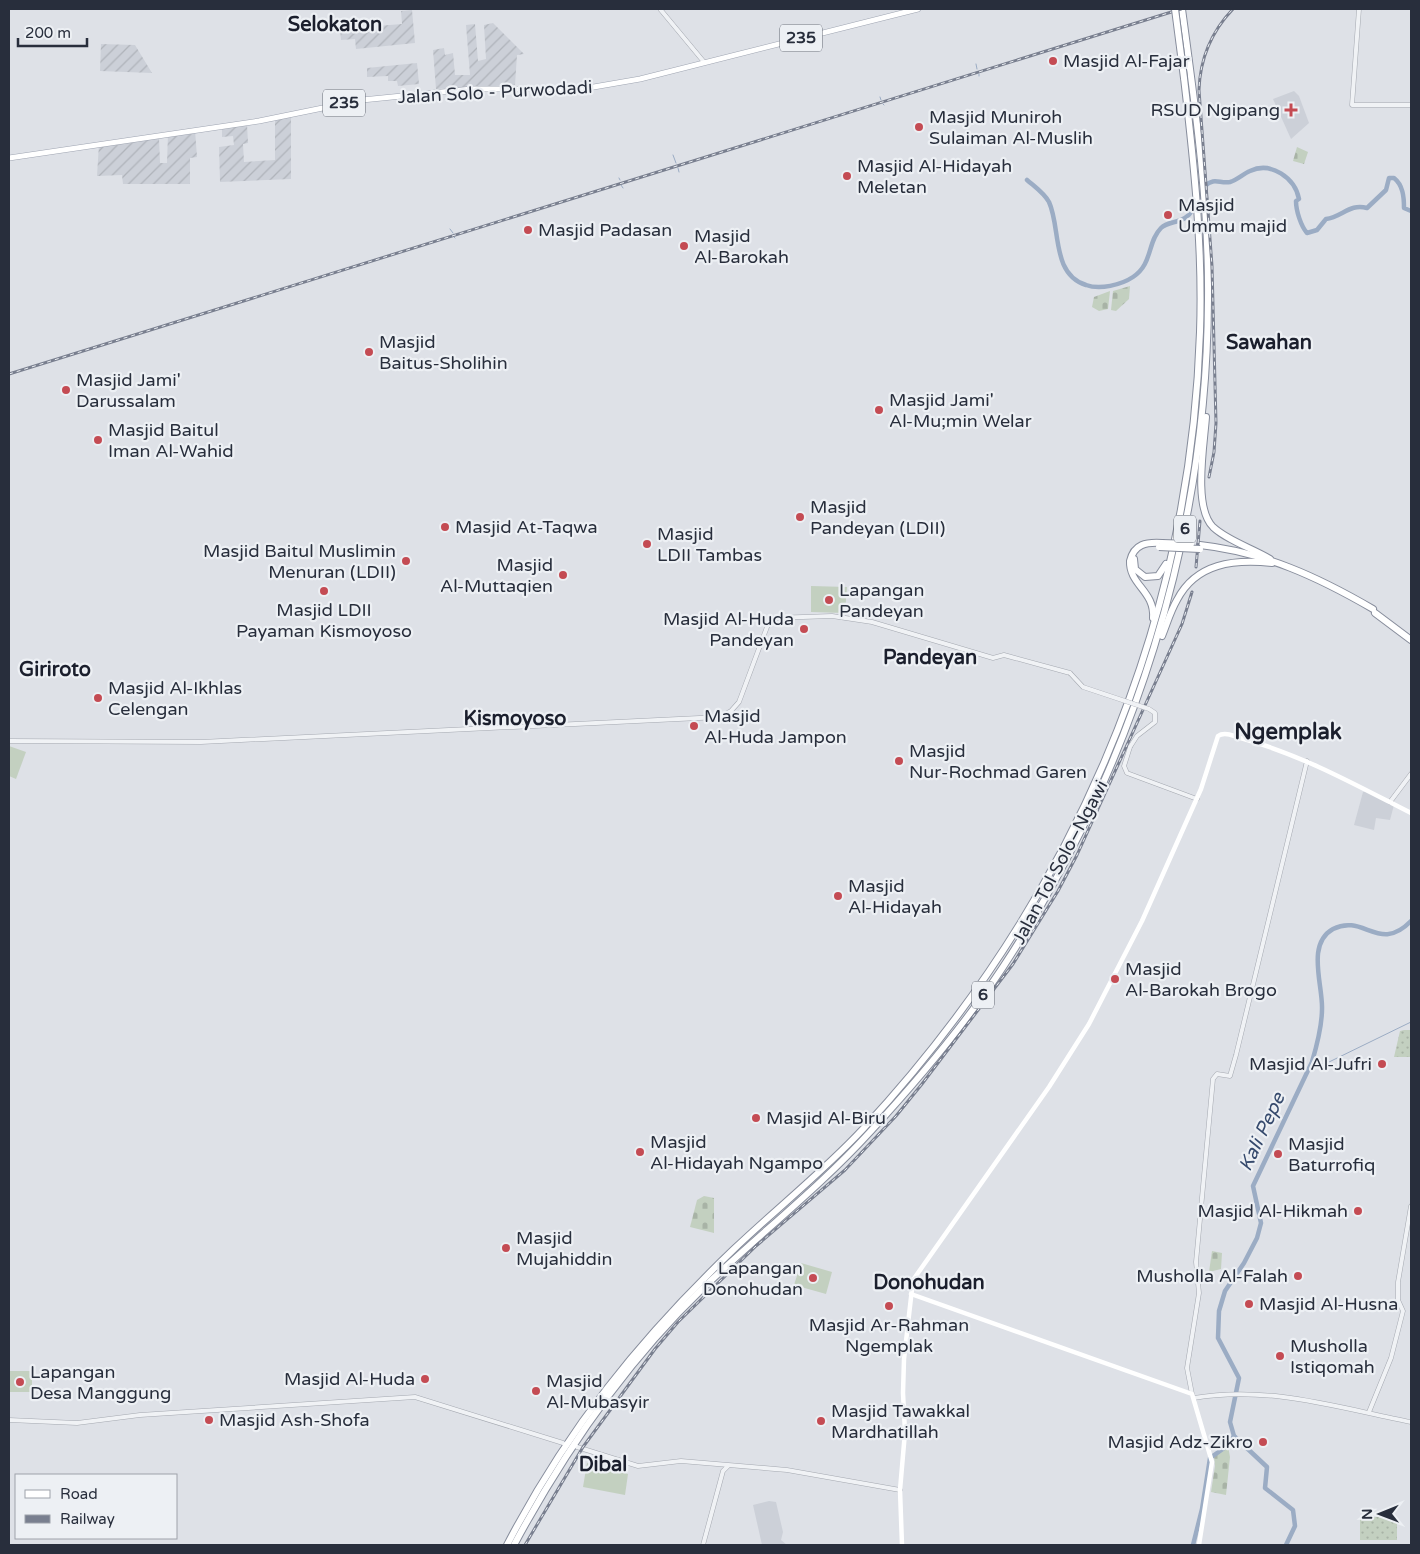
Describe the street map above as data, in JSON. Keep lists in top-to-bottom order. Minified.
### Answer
{"streets":{"highway":["6","Jalan Tol Solo–Ngawi"],"main road":["235","Jalan Solo - Purwodadi"]},"districts":["Selokaton","Sawahan","Pandeyan","Giriroto","Kismoyoso","Ngemplak","Donohudan","Dibal"],"water":["Kali Pepe"],"places":{"other":["Masjid Al-Fajar","Masjid Muniroh Sulaiman Al-Muslih","Masjid Al-Hidayah Meletan","Masjid Ummu majid","Masjid Padasan","Masjid Al-Barokah","Masjid Baitus-Sholihin","Masjid Jami' Darussalam","Masjid Jami' Al-Mu;min Welar","Masjid Baitul Iman Al-Wahid","Masjid Pandeyan (LDII)","Masjid At-Taqwa","Masjid LDII Tambas","Masjid Baitul Muslimin Menuran (LDII)","Masjid Al-Muttaqien","Masjid LDII Payaman Kismoyoso","Lapangan Pandeyan","Masjid Al-Huda Pandeyan","Masjid Al-Ikhlas Celengan","Masjid Al-Huda Jampon","Masjid Nur-Rochmad Garen","Masjid Al-Hidayah","Masjid Al-Barokah Brogo","Masjid Al-Jufri","Masjid Al-Biru","Masjid Al-Hidayah Ngampo","Masjid Baturrofiq","Masjid Al-Hikmah","Masjid Mujahiddin","Musholla Al-Falah","Lapangan Donohudan","Masjid Al-Husna","Masjid Ar-Rahman Ngemplak","Musholla Istiqomah","Masjid Al-Huda","Lapangan Desa Manggung","Masjid Al-Mubasyir","Masjid Ash-Shofa","Masjid Tawakkal Mardhatillah","Masjid Adz-Zikro"],"health":["RSUD Ngipang"]},"legend":["Road","Railway"],"scale_bar":"200 m","north":"left"}
